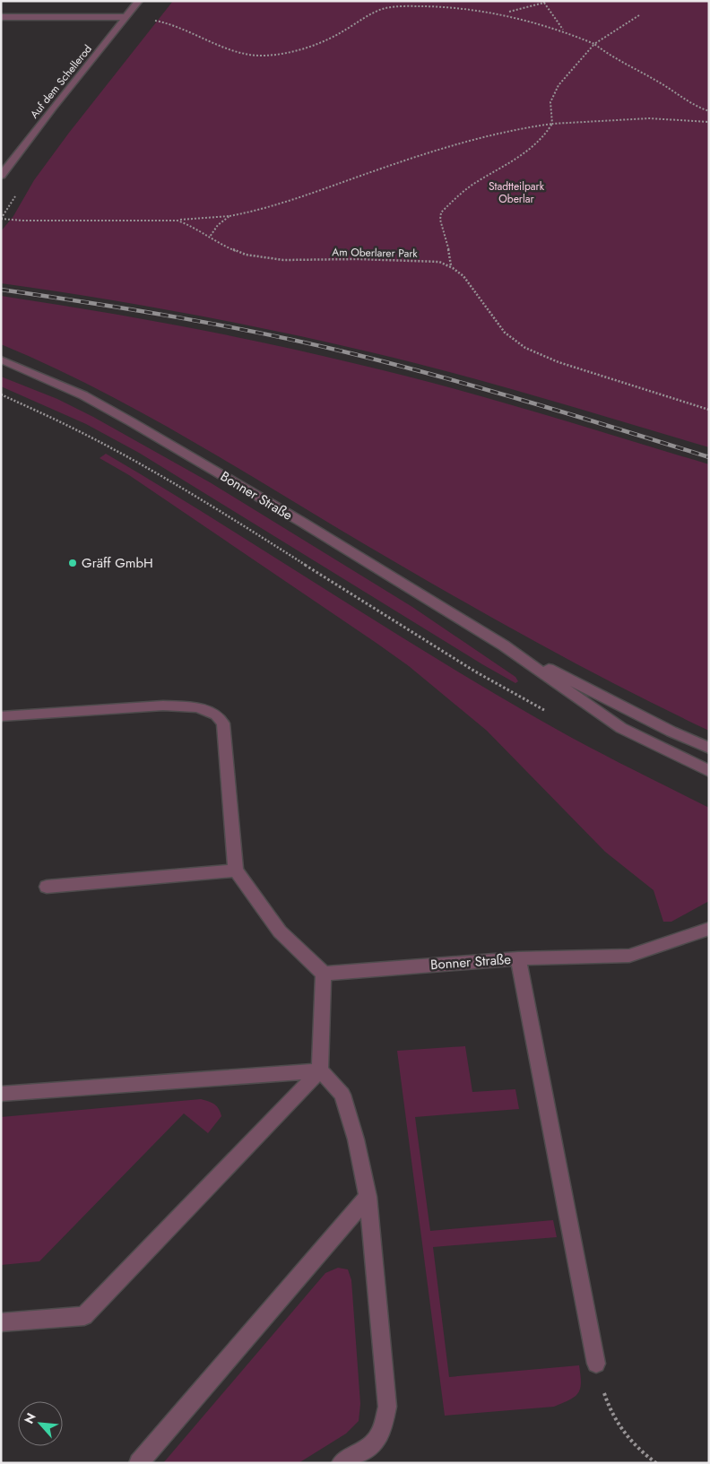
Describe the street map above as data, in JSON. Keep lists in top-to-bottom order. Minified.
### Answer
{"streets":{"street":["Auf dem Schellerod","Bonner Straße"],"path":["Am Oberlarer Park"]},"parks":["Stadtteilpark Oberlar"],"places":["Gräff GmbH"],"north":"top left"}
